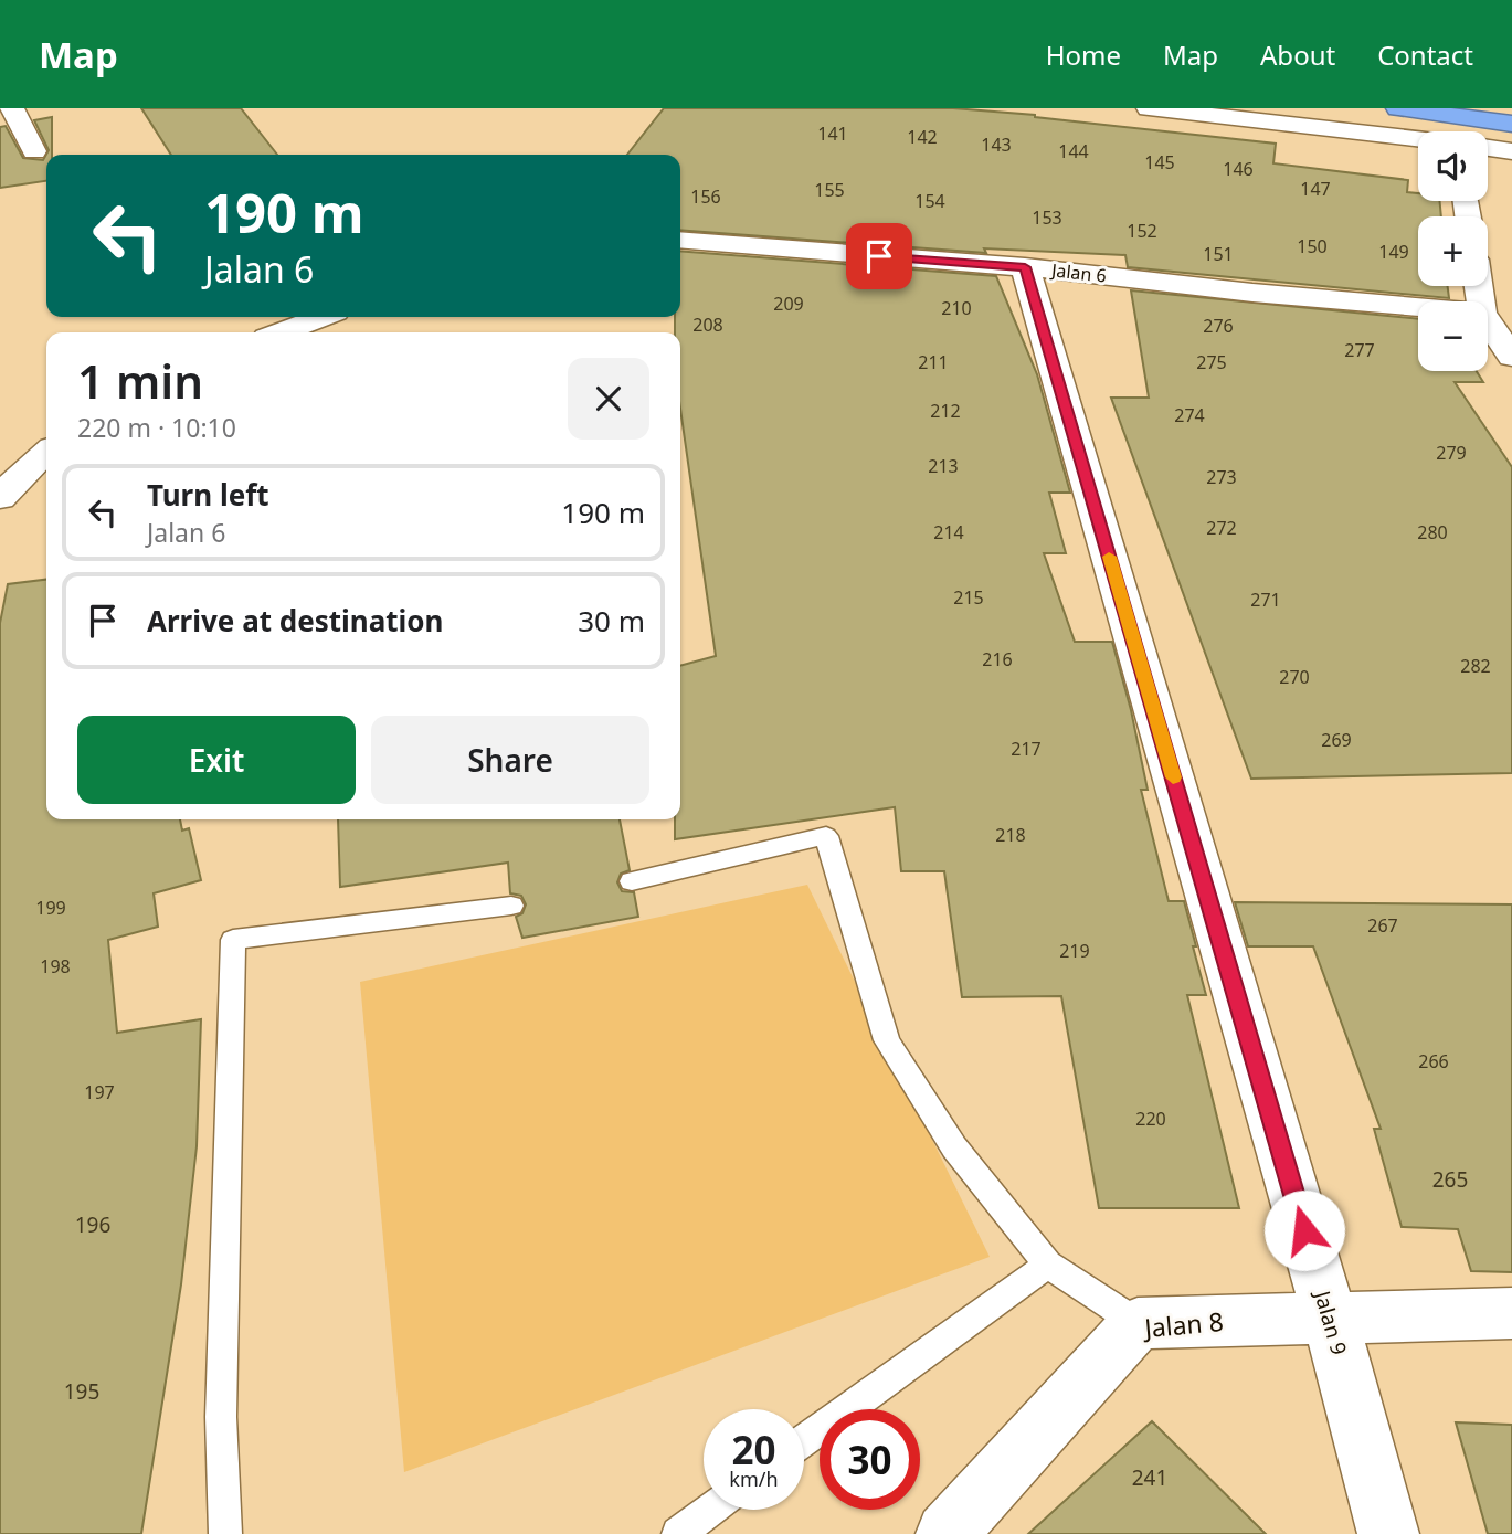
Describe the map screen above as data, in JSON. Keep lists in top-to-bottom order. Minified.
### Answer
{"streets":{"street":["Jalan 6","Jalan 9","Jalan 8"]},"crossings":[["Jalan 6","Jalan 9"],["Jalan 9","Jalan 8"]],"house_numbers":["141","142","143","144","145","146","147","155","156","154","153","152","150","149","151","209","210","208","276","277","211","275","212","274","279","213","273","272","214","280","215","271","216","282","270","269","217","218","199","267","219","198","266","197","220","265","196","195","241"],"page":{"header":"Map","nav":["Home","Map","About","Contact"],"map_buttons":["+","−"],"turn":["190 m","Jalan 6"],"heading":["1 min","220 m · 10:10"],"list":[{"name":"Turn left","note":"Jalan 6","value":"190 m"},{"name":"Arrive at destination","value":"30 m"}],"buttons":["Exit","Share"],"speed":"20 km/h","limit":"30"}}
